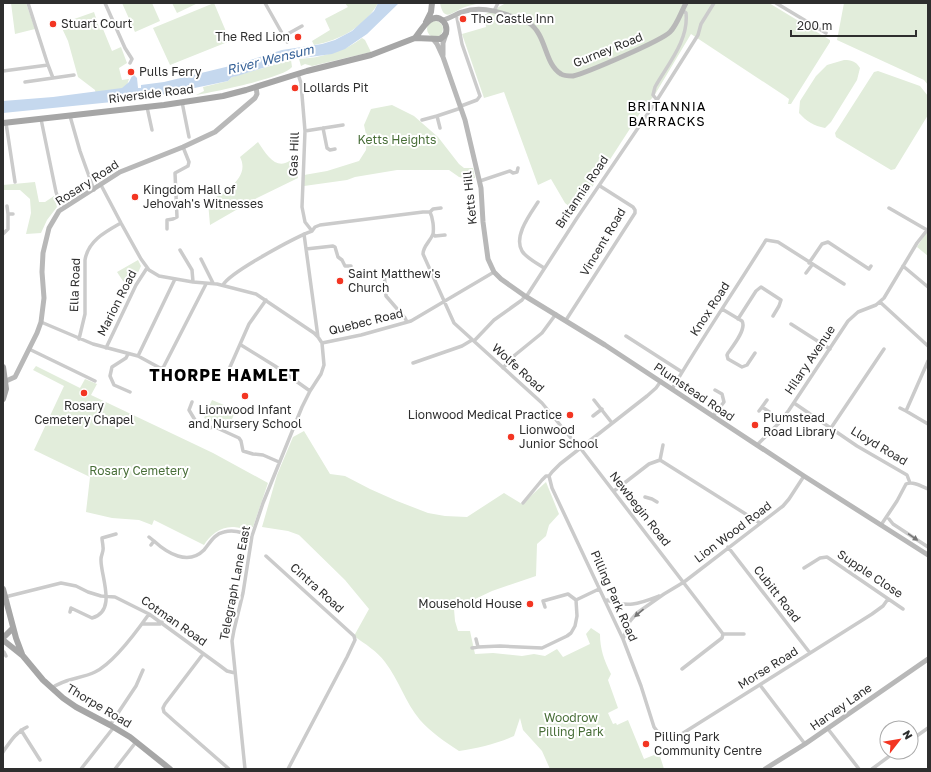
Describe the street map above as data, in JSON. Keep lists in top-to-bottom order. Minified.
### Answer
{"streets":{"main road":["Riverside Road","Thorpe Road"],"street":["Gurney Road","Gas Hill","Rosary Road","Britannia Road","Ketts Hill","Vincent Road","Ella Road","Marion Road","Knox Road","Quebec Road","Hilary Avenue","Wolfe Road","Plumstead Road","Lloyd Road","Newbegin Road","Lion Wood Road","Supple Close","Telegraph Lane East","Cintra Road","Cubitt Road","Pilling Park Road","Cotman Road","Morse Road","Harvey Lane"]},"crossings":[["Gurney Road","Britannia Road"],["Gurney Road","Ketts Hill"],["Riverside Road","Gas Hill"],["Riverside Road","Rosary Road"],["Britannia Road","Ketts Hill"],["Britannia Road","Vincent Road"],["Britannia Road","Wolfe Road"],["Britannia Road","Plumstead Road"],["Ketts Hill","Quebec Road"],["Ketts Hill","Plumstead Road"],["Vincent Road","Plumstead Road"],["Marion Road","Quebec Road"],["Knox Road","Plumstead Road"],["Quebec Road","Wolfe Road"],["Quebec Road","Telegraph Lane East"],["Hilary Avenue","Plumstead Road"],["Hilary Avenue","Lloyd Road"],["Wolfe Road","Newbegin Road"],["Plumstead Road","Lion Wood Road"],["Newbegin Road","Lion Wood Road"],["Lion Wood Road","Cubitt Road"],["Lion Wood Road","Pilling Park Road"],["Supple Close","Morse Road"],["Telegraph Lane East","Cotman Road"],["Cubitt Road","Morse Road"],["Pilling Park Road","Morse Road"],["Cotman Road","Thorpe Road"]],"districts":["BRITANNIA BARRACKS","THORPE HAMLET"],"water":["River Wensum"],"parks":["Ketts Heights","Rosary Cemetery","Woodrow Pilling Park"],"places":["The Castle Inn","Stuart Court","The Red Lion","Pulls Ferry","Lollards Pit","Kingdom Hall of Jehovah's Witnesses","Saint Matthew's Church","Rosary Cemetery Chapel","Lionwood Infant and Nursery School","Lionwood Medical Practice","Plumstead Road Library","Lionwood Junior School","Mousehold House","Pilling Park Community Centre"],"scale_bar":"200 m","north":"top right"}
